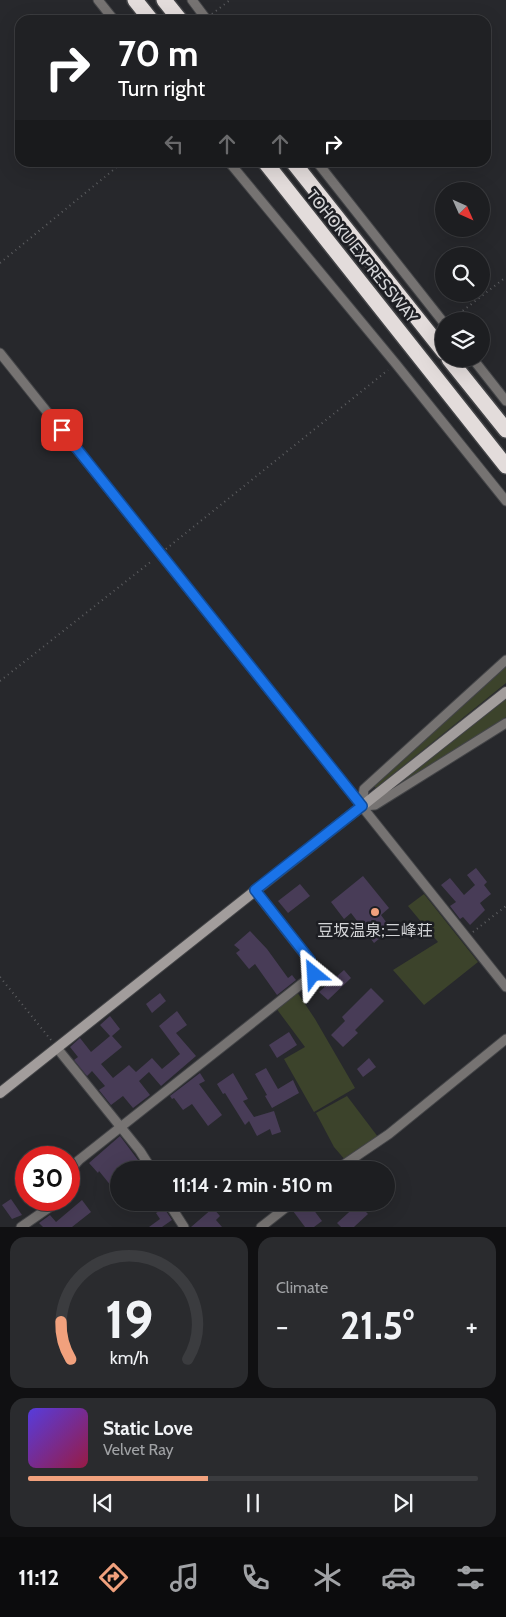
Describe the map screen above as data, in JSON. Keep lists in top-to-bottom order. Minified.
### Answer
{"streets":{"highway":["TOHOKU EXPRESSWAY"]},"places":["豆坂温泉;三峰荘"],"north":"bottom right","page":{"turn":["70 m","Turn right"],"limit":"30","trip":"11:14 · 2 min · 510 m","tile":"Climate","heat":["−","21.5°","+"],"song":["Static Love","Velvet Ray"],"tabs":"11:12","gauge":["19","km/h"]}}
